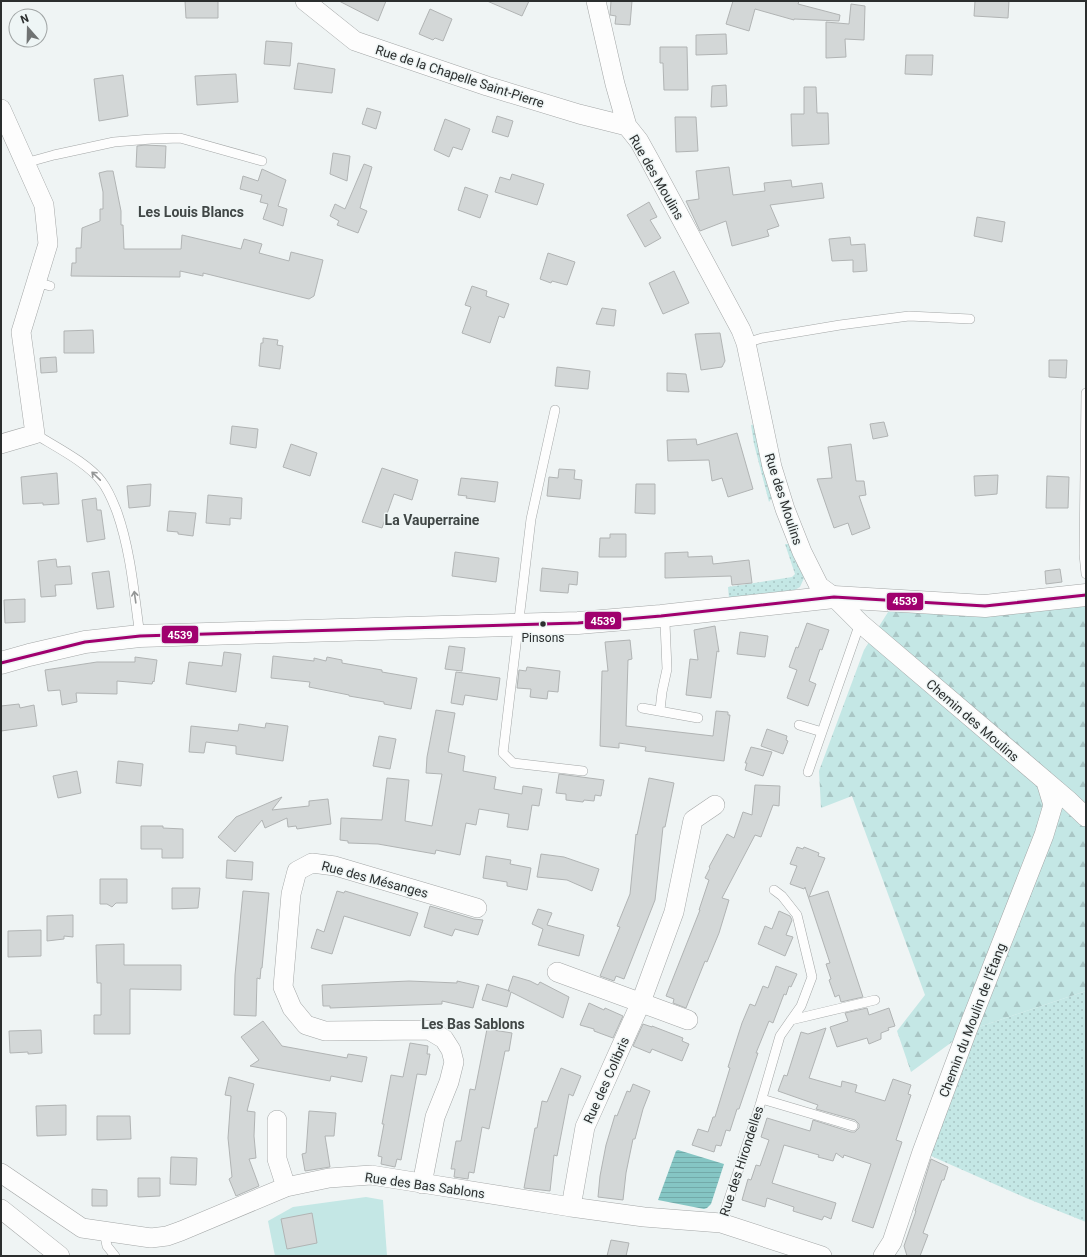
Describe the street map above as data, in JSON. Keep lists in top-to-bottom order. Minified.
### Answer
{"streets":{"street":["Rue de la Chapelle Saint-Pierre","Rue des Moulins","Chemin des Moulins","Rue des Mésanges","Chemin du Moulin de l'Étang","Rue des Colibris","Rue des Bas Sablons"],"lane":["Rue des Hirondelles"]},"crossings":[["Rue de la Chapelle Saint-Pierre","Rue des Moulins"],["Rue des Moulins","Chemin des Moulins"],["Chemin des Moulins","Chemin du Moulin de l'Étang"],["Rue des Mésanges","Rue des Bas Sablons"],["Rue des Colibris","Rue des Bas Sablons"],["Rue des Hirondelles","Rue des Bas Sablons"]],"districts":["Les Louis Blancs","La Vauperraine","Les Bas Sablons"],"places":["Pinsons"],"lines":["transit line 4539"],"north":"top"}
